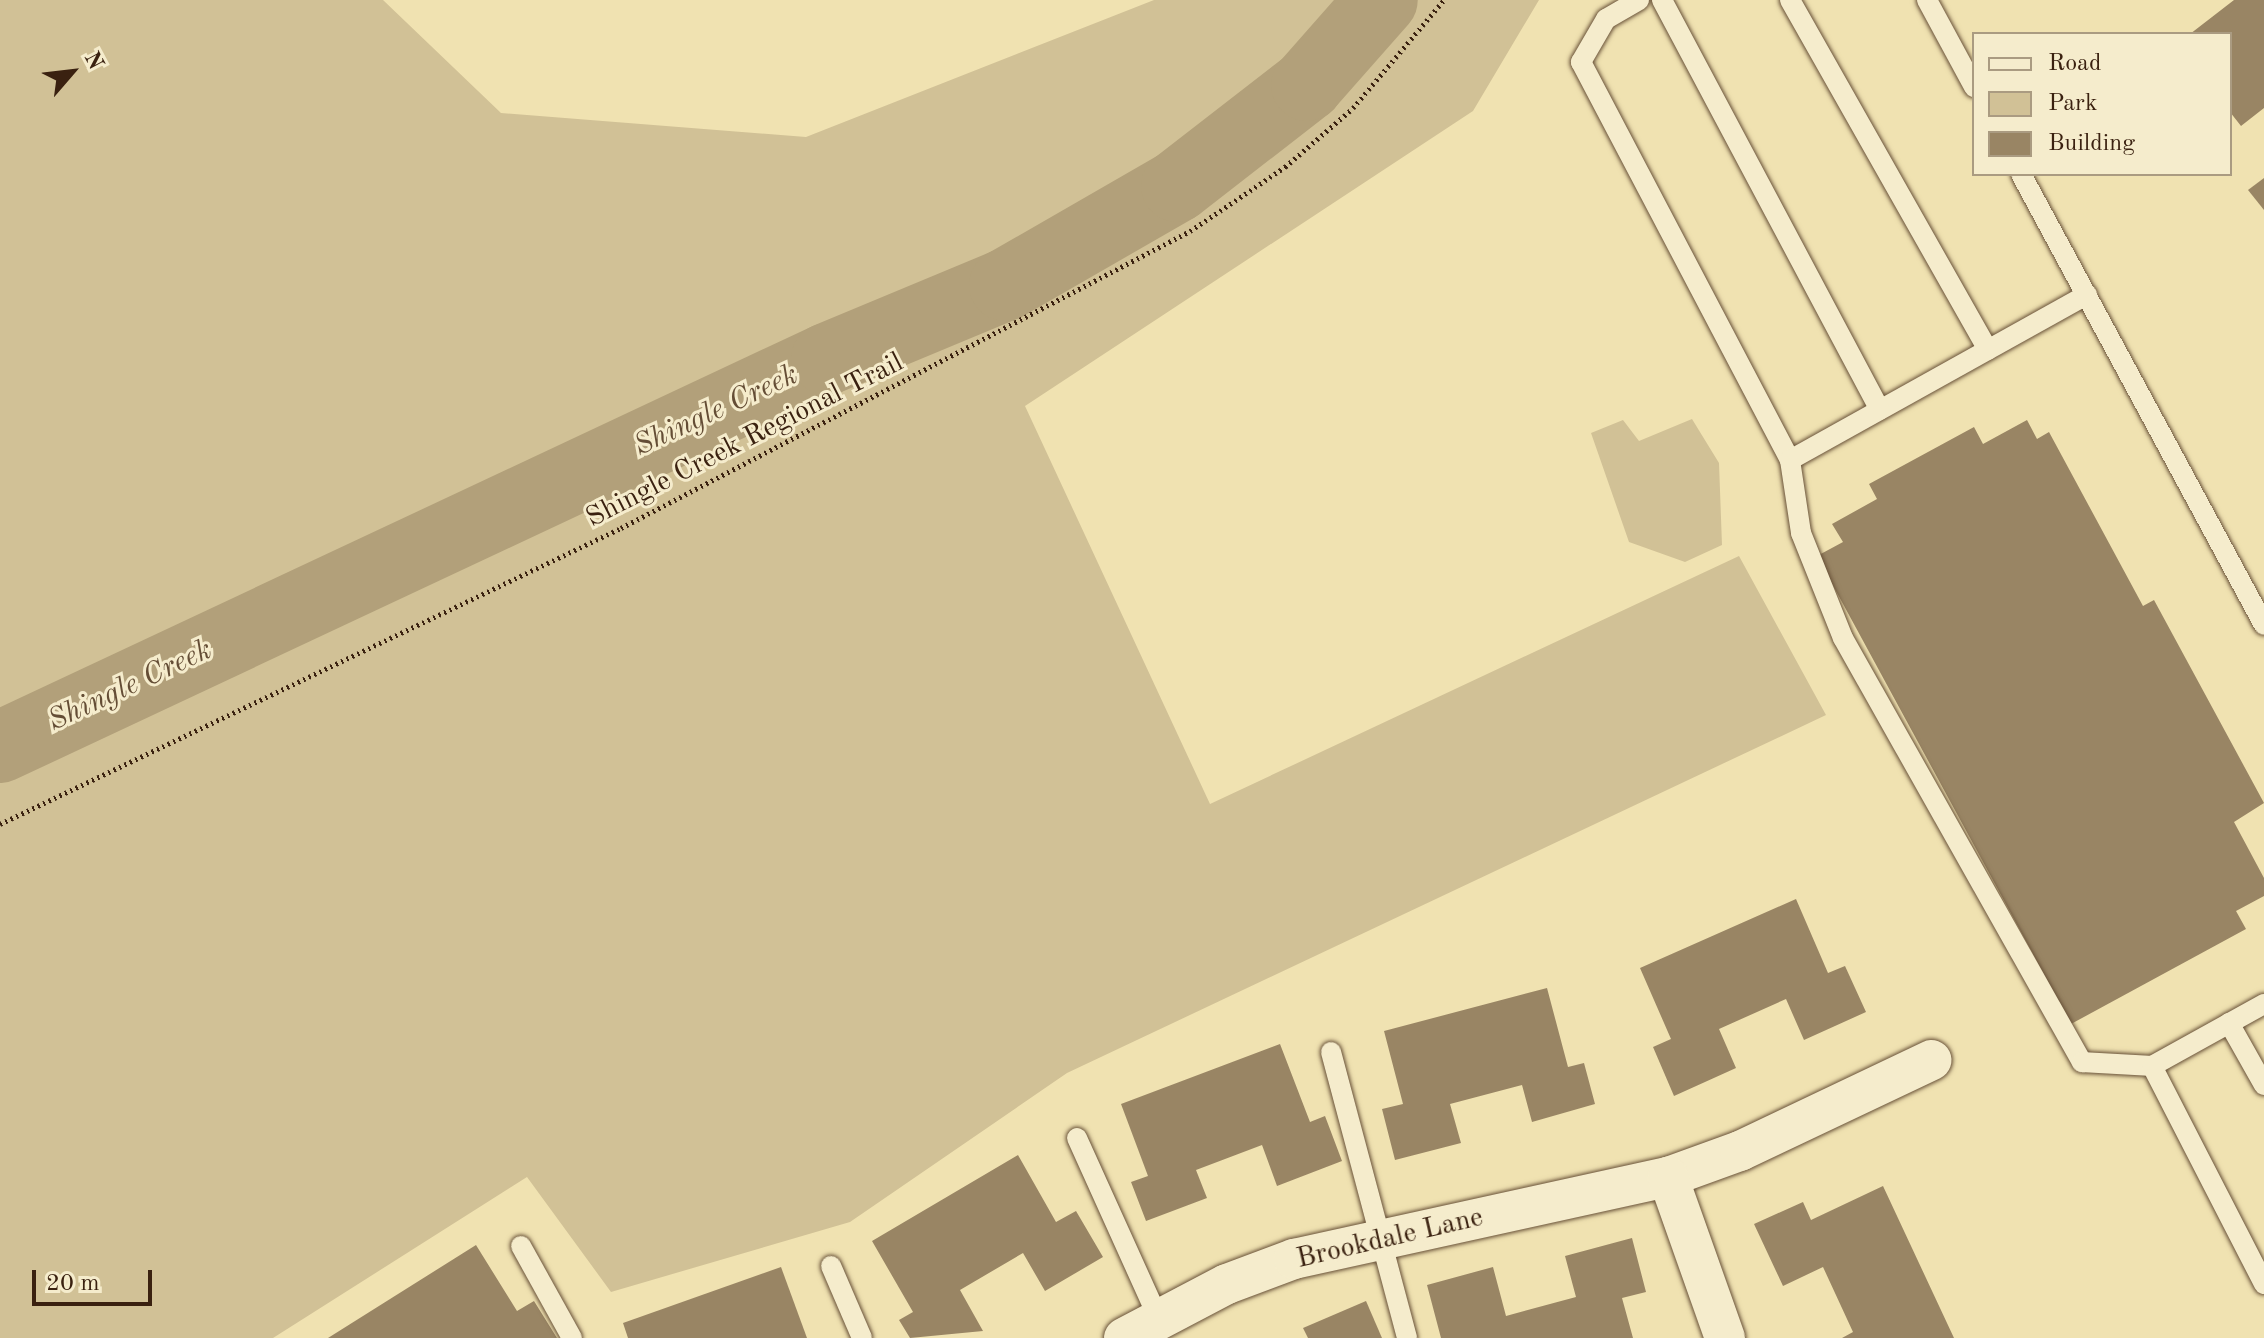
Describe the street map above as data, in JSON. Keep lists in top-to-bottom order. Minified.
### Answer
{"streets":{"street":["Brookdale Lane"],"path":["Shingle Creek Regional Trail"]},"water":["Shingle Creek"],"legend":["Road","Park","Building"],"scale_bar":"20 m","north":"top right"}
